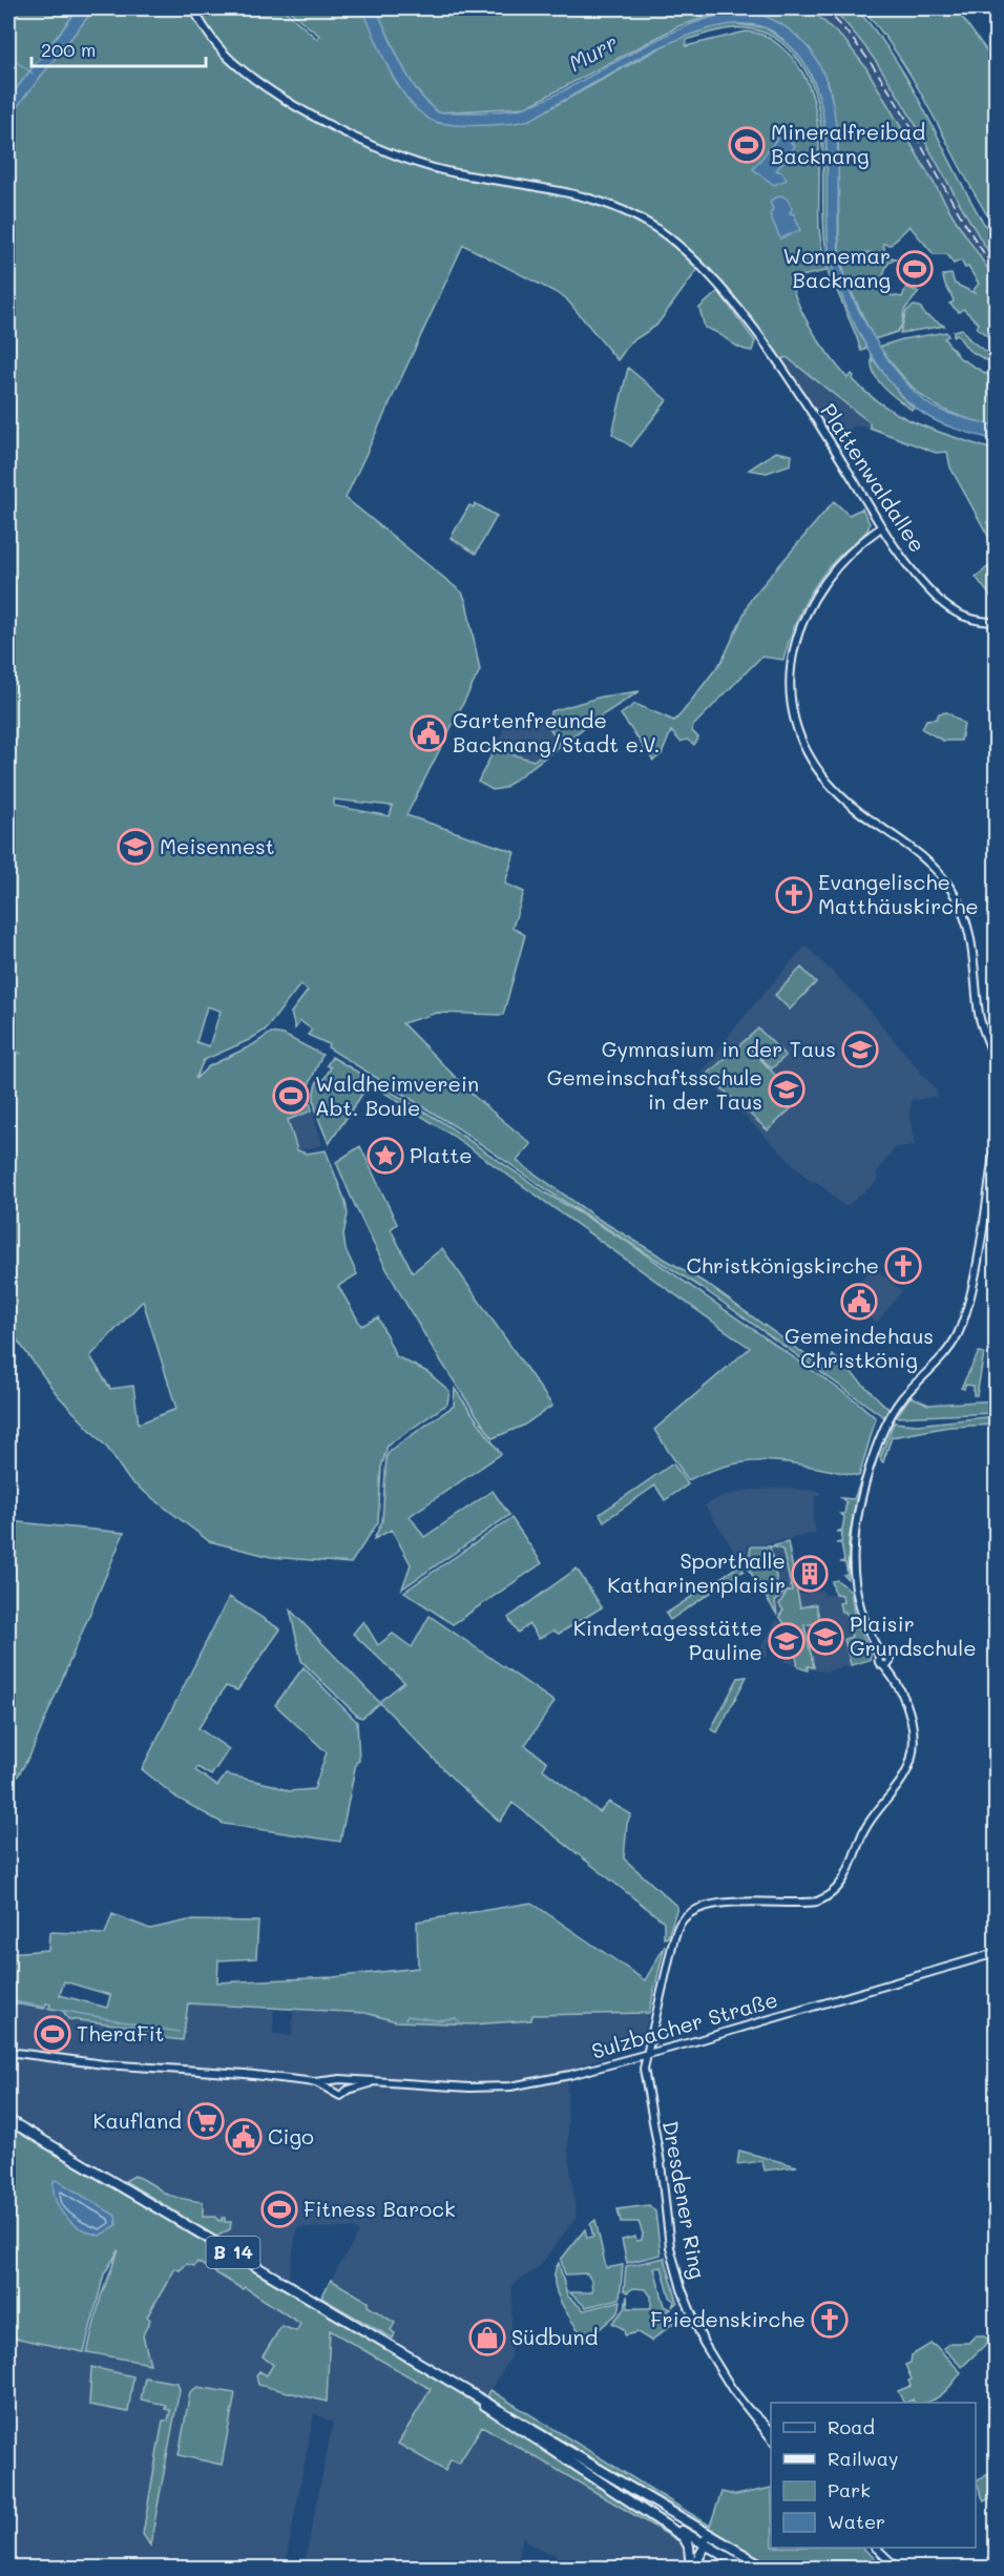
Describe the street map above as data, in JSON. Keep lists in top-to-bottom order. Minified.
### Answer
{"streets":{"main road":["B 14"],"street":["Plattenwaldallee","Sulzbacher Straße","Dresdener Ring"]},"crossings":[["Sulzbacher Straße","Dresdener Ring"]],"water":["Murr"],"places":{"sports":["Mineralfreibad Backnang","Wonnemar Backnang","Waldheimverein Abt. Boule","TheraFit","Fitness Barock"],"public building":["Gartenfreunde Backnang/Stadt e.V.","Gemeindehaus Christkönig","Cigo"],"school or university":["Meisennest","Gymnasium in der Taus","Gemeinschaftsschule in der Taus","Plaisir Grundschule","Kindertagesstätte Pauline"],"church":["Evangelische Matthäuskirche","Christkönigskirche","Friedenskirche"],"place":["Platte"],"building":["Sporthalle Katharinenplaisir"],"supermarket":["Kaufland"],"shop":["Südbund"]},"legend":["Road","Railway","Park","Water"],"scale_bar":"200 m"}
